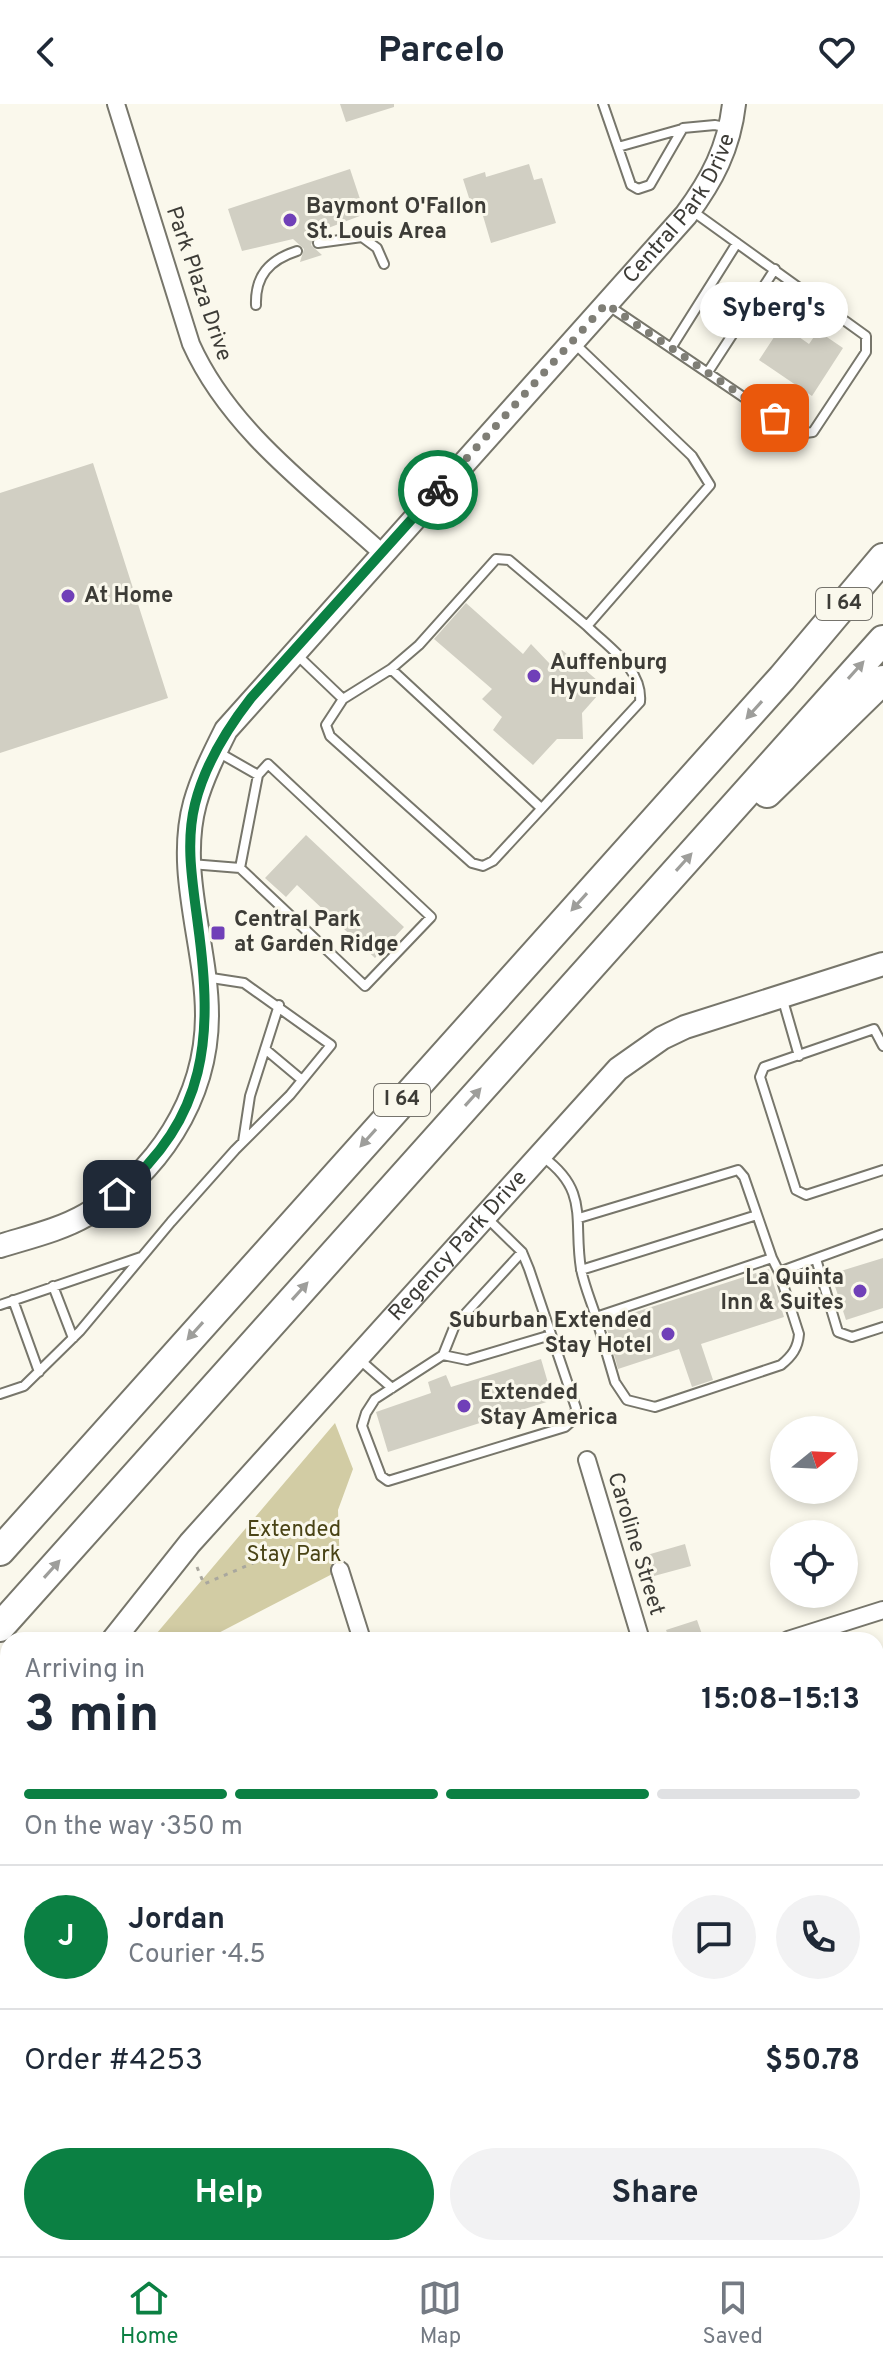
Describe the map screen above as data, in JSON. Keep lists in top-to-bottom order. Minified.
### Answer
{"streets":{"highway":["I 64"],"street":["Central Park Drive","Park Plaza Drive","Regency Park Drive","Caroline Street"]},"crossings":[["Central Park Drive","Park Plaza Drive"]],"parks":["Extended Stay Park"],"places":{"other":["Baymont O'Fallon St. Louis Area","Syberg's","At Home","Auffenburg Hyundai","La Quinta Inn & Suites","Suburban Extended Stay Hotel","Extended Stay America"],"transit":["Central Park at Garden Ridge"]},"north":"right","page":{"header":"Parcelo","bubble":"Syberg's","heading":["3 min","Arriving in","15:08–15:13"],"panel":["Jordan","Courier · 4.5","Order #4253","$50.78"],"bar":"On the way · 350 m","round":"J","buttons":["Help","Share"],"tabs":["Home","Map","Saved"]}}
